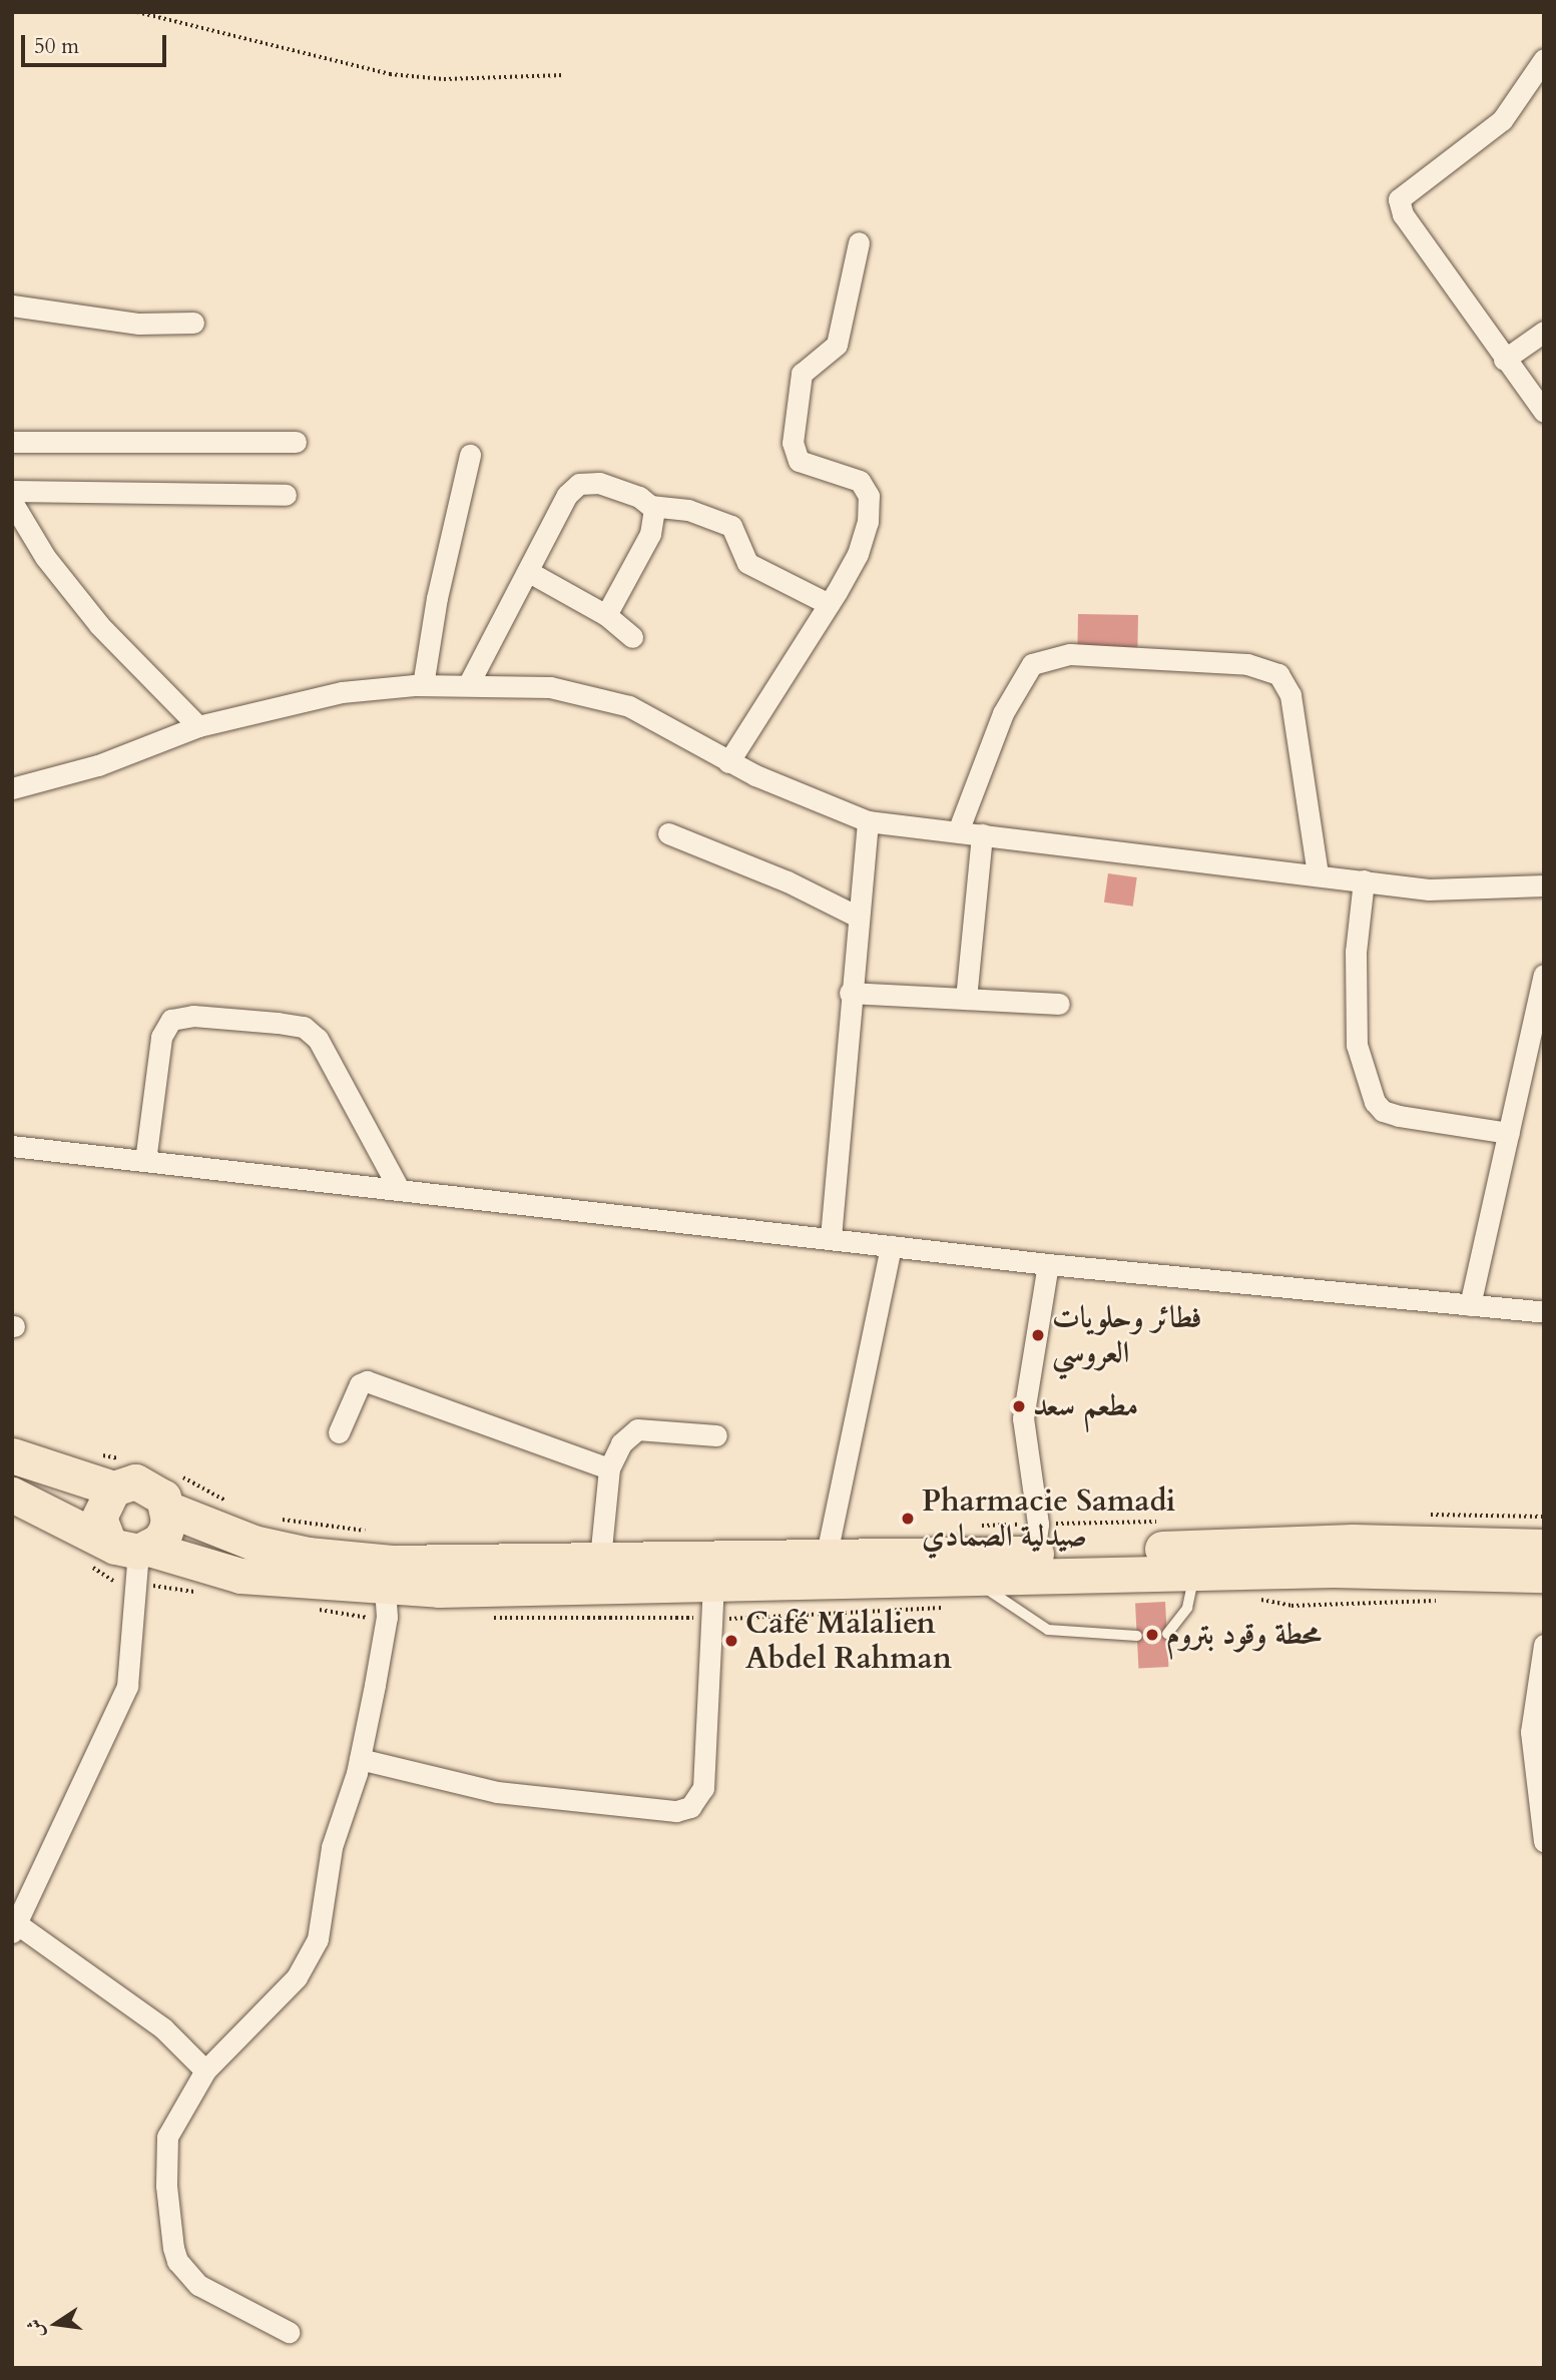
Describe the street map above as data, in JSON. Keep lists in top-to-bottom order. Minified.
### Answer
{"places":["فطائر وحلويات العروسي","مطعم سعد","Pharmacie Samadi صيدلية الصمادي","محطة وقود بتروم","Café Malalien Abdel Rahman"],"scale_bar":"50 m","north":"left"}
